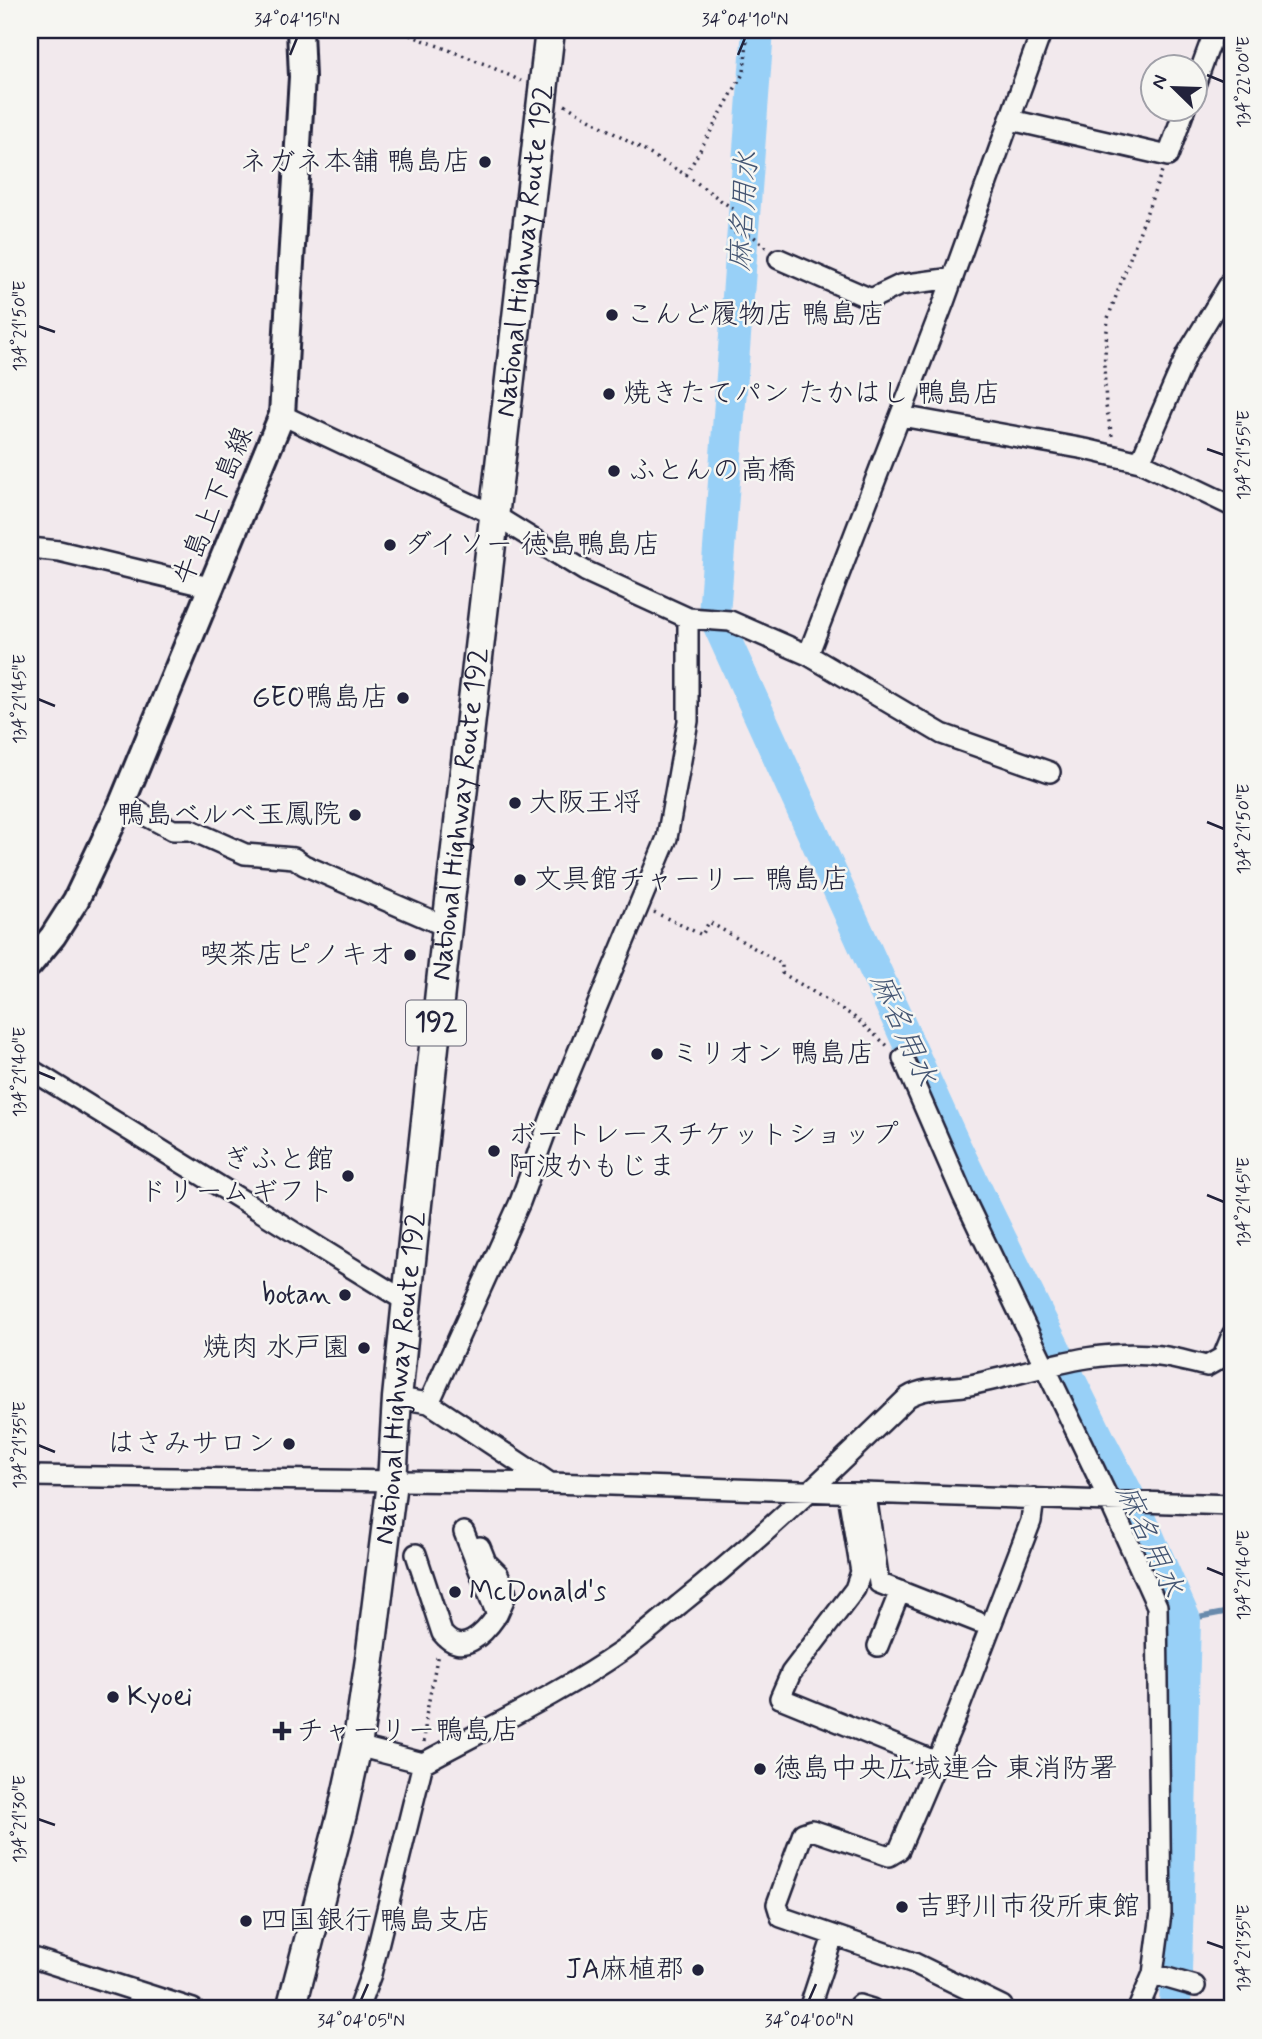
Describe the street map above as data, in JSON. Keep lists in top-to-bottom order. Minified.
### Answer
{"streets":{"highway":["National Highway Route 192","192"],"main road":["牛島上下島線"]},"water":["麻名用水"],"places":{"other":["ネガネ本舗 鴨島店","こんど履物店 鴨島店","焼きたてパン たかはし 鴨島店","ふとんの高橋","ダイソー 徳島鴨島店","GEO鴨島店","大阪王将","鴨島ベルベ玉鳳院","文具館チャーリー 鴨島店","喫茶店ピノキオ","ミリオン 鴨島店","ボートレースチケットショップ 阿波かもじま","ぎふと館 ドリームギフト","botan","焼肉 水戸園","はさみサロン","McDonald's","Kyoei","徳島中央広域連合 東消防署","吉野川市役所東館","四国銀行 鴨島支店","JA麻植郡"],"health":["チャーリー鴨島店"]},"north":"top left","coordinates":["34°04'15\"N","34°04'10\"N","134°22'00\"E","134°21'50\"E","134°21'55\"E","134°21'45\"E","134°21'40\"E","134°21'35\"E","134°21'30\"E","34°04'05\"N","34°04'00\"N"]}
